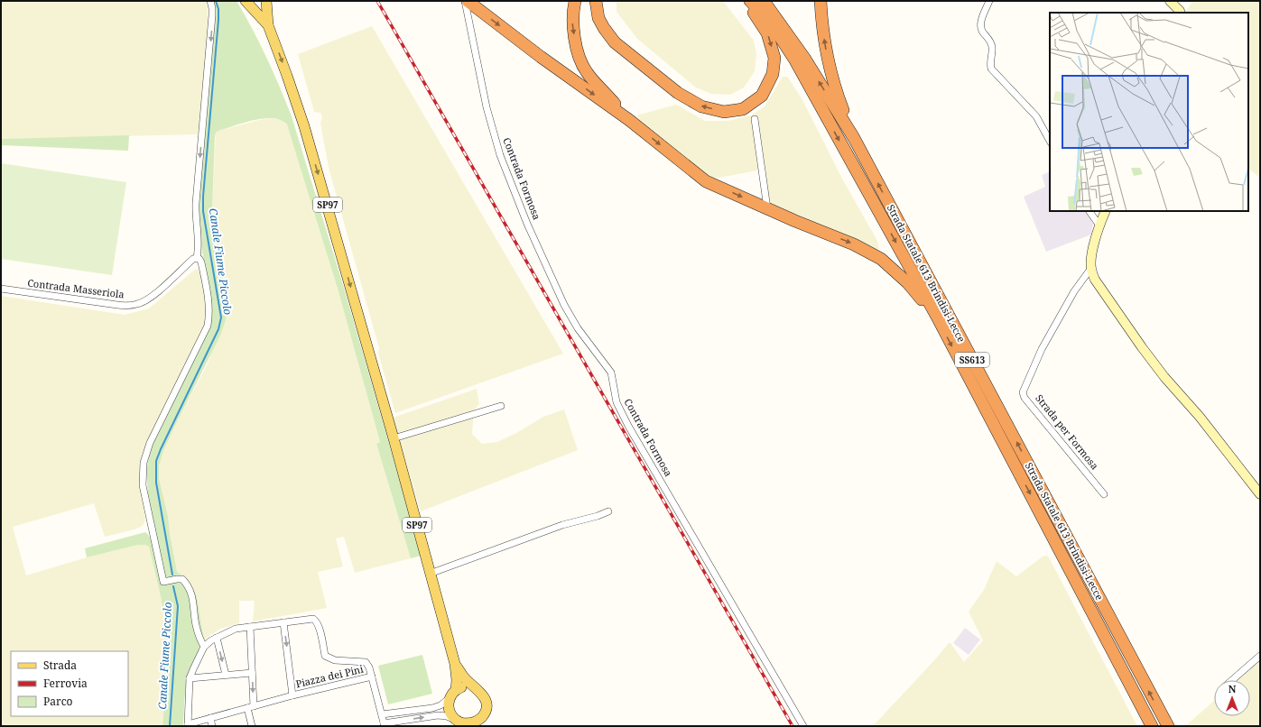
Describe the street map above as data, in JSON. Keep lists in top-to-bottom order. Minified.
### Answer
{"streets":{"highway":["Strada Statale 613 Brindisi-Lecce","SS613"],"main road":["SP97"],"street":["Contrada Formosa","Contrada Masseriola","Strada per Formosa","Piazza dei Pini"]},"water":["Canale Fiume Piccolo"],"legend":["Strada","Ferrovia","Parco"],"north":"top"}
